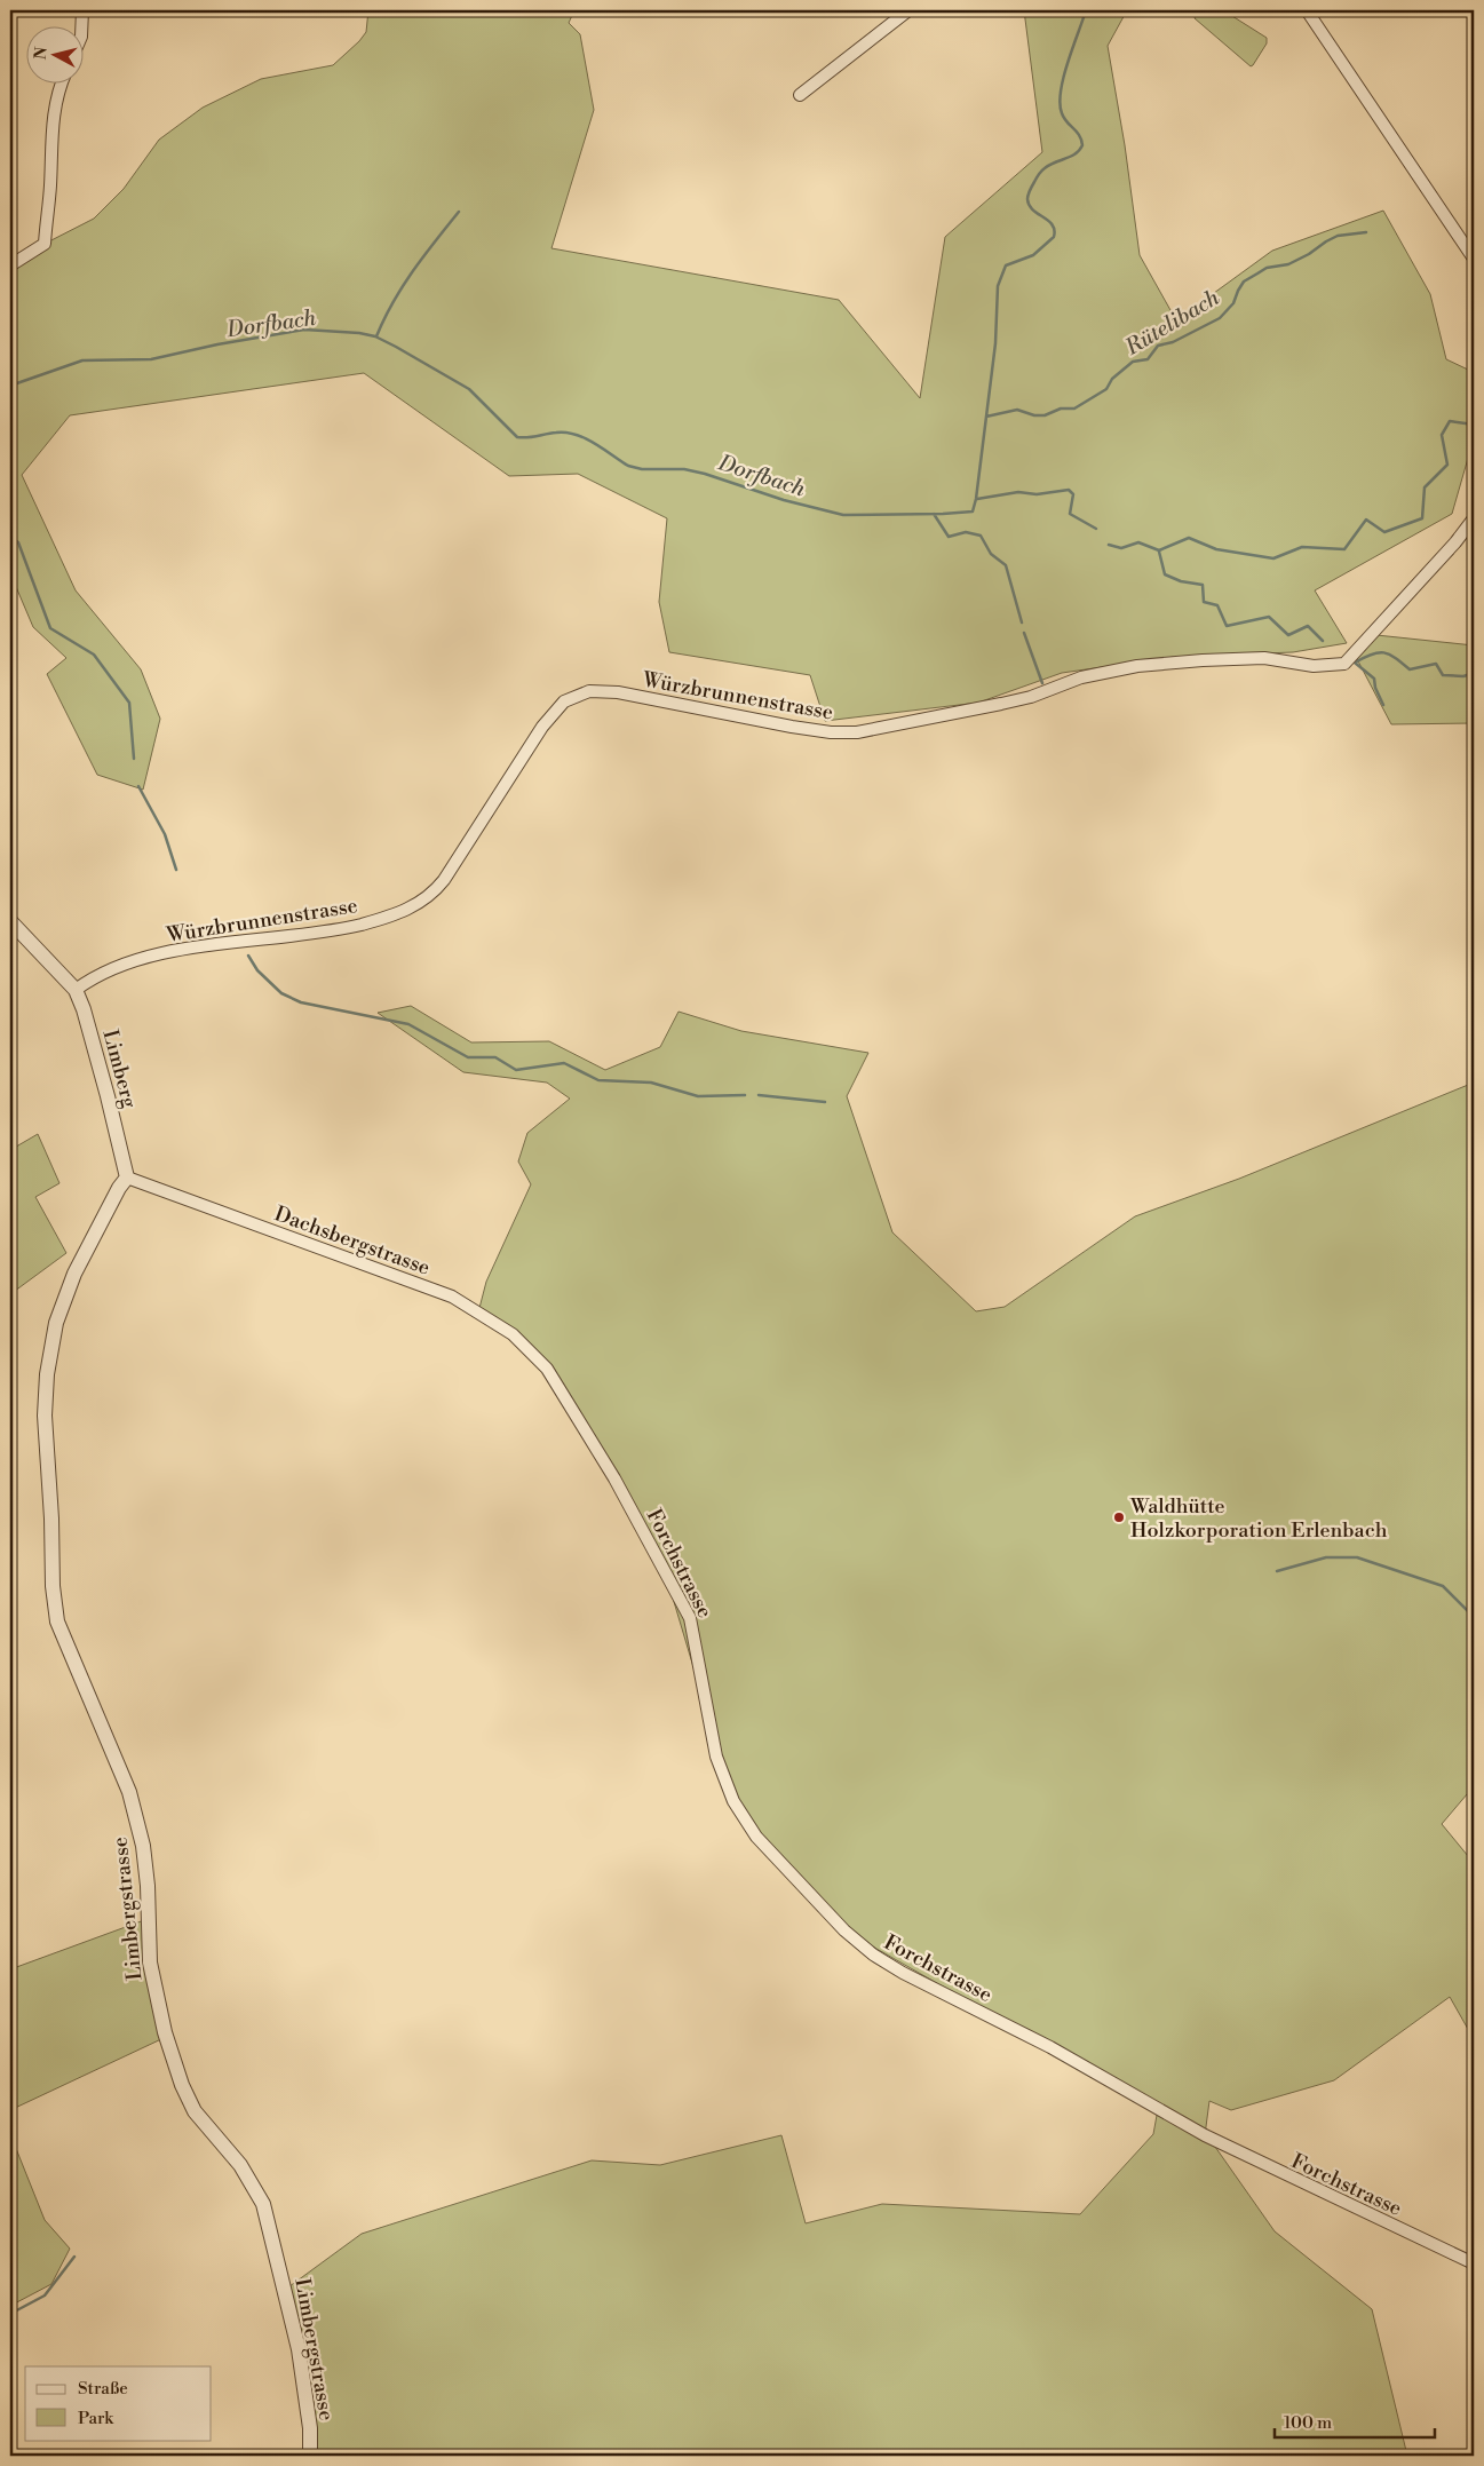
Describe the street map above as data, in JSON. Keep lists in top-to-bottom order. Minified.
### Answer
{"streets":{"street":["Würzbrunnenstrasse","Limberg","Dachsbergstrasse","Forchstrasse","Limbergstrasse"]},"crossings":[["Würzbrunnenstrasse","Limberg"],["Limberg","Dachsbergstrasse"],["Limberg","Limbergstrasse"],["Dachsbergstrasse","Forchstrasse"],["Dachsbergstrasse","Limbergstrasse"]],"water":["Rütelibach","Dorfbach"],"places":["Waldhütte Holzkorporation Erlenbach"],"legend":["Straße","Park"],"scale_bar":"100 m","north":"left"}
